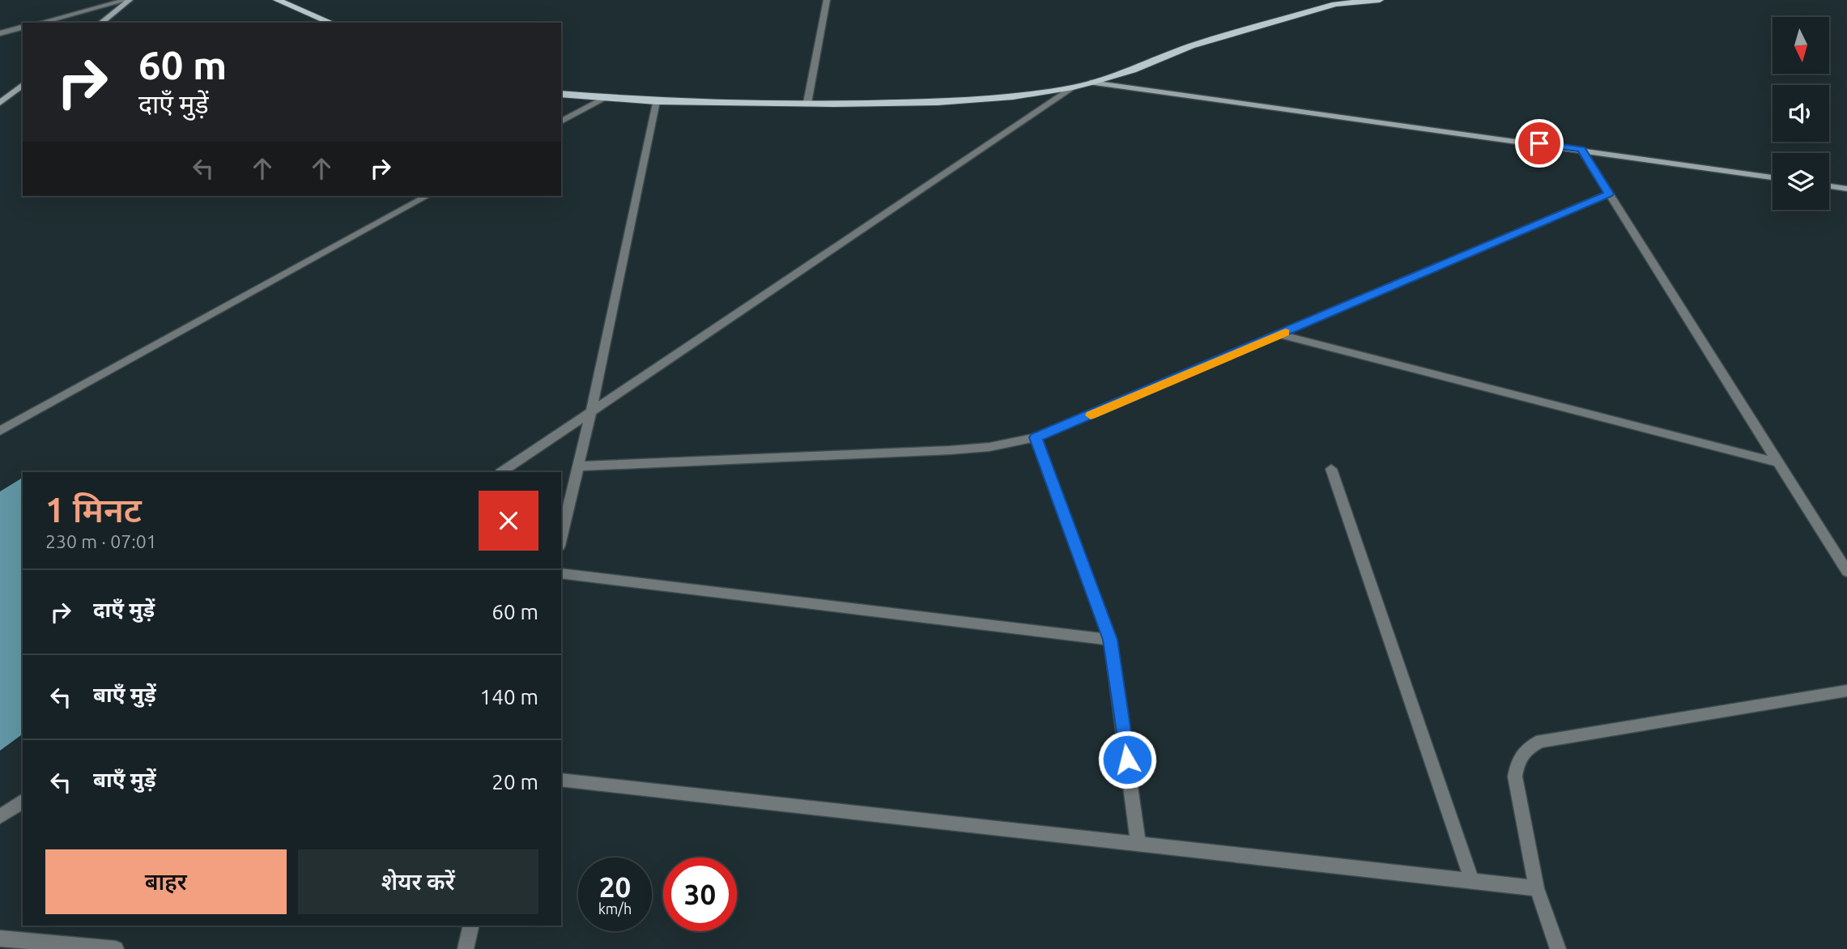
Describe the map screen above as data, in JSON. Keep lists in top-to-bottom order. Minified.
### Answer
{"north":"bottom","page":{"turn":["60 m","दाएँ मुड़ें"],"heading":["1 मिनट","230 m · 07:01"],"list":[{"name":"दाएँ मुड़ें","value":"60 m"},{"name":"बाएँ मुड़ें","value":"140 m"},{"name":"बाएँ मुड़ें","value":"20 m"}],"buttons":["बाहर","शेयर करें"],"speed":"20 km/h","limit":"30"}}
